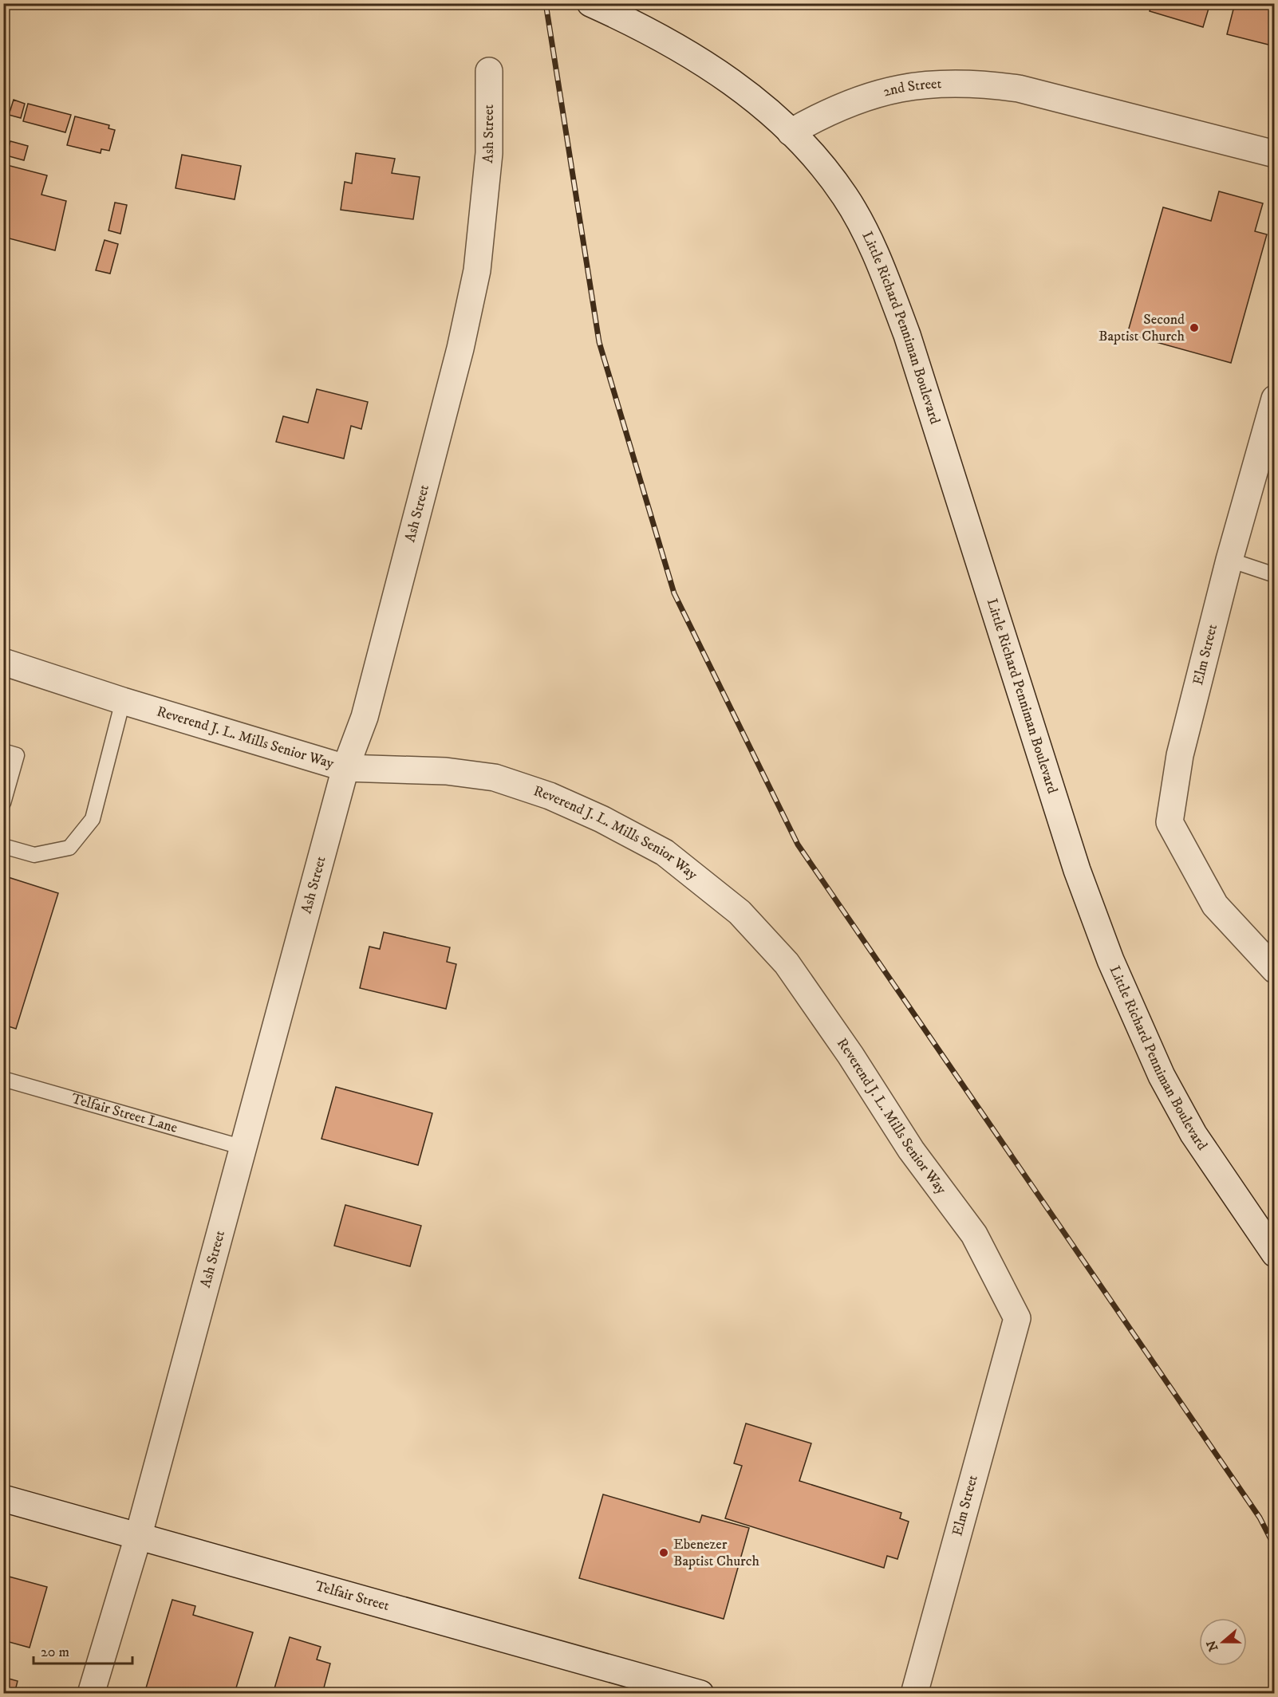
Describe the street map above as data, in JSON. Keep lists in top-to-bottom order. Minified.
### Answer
{"streets":{"street":["2nd Street","Ash Street","Little Richard Penniman Boulevard","Elm Street","Reverend J. L. Mills Senior Way","Telfair Street"],"lane":["Telfair Street Lane"]},"crossings":[["2nd Street","Little Richard Penniman Boulevard"],["Ash Street","Reverend J. L. Mills Senior Way"],["Ash Street","Telfair Street Lane"],["Ash Street","Telfair Street"],["Elm Street","Reverend J. L. Mills Senior Way"]],"places":["Second Baptist Church","Ebenezer Baptist Church"],"scale_bar":"20 m","north":"left"}
